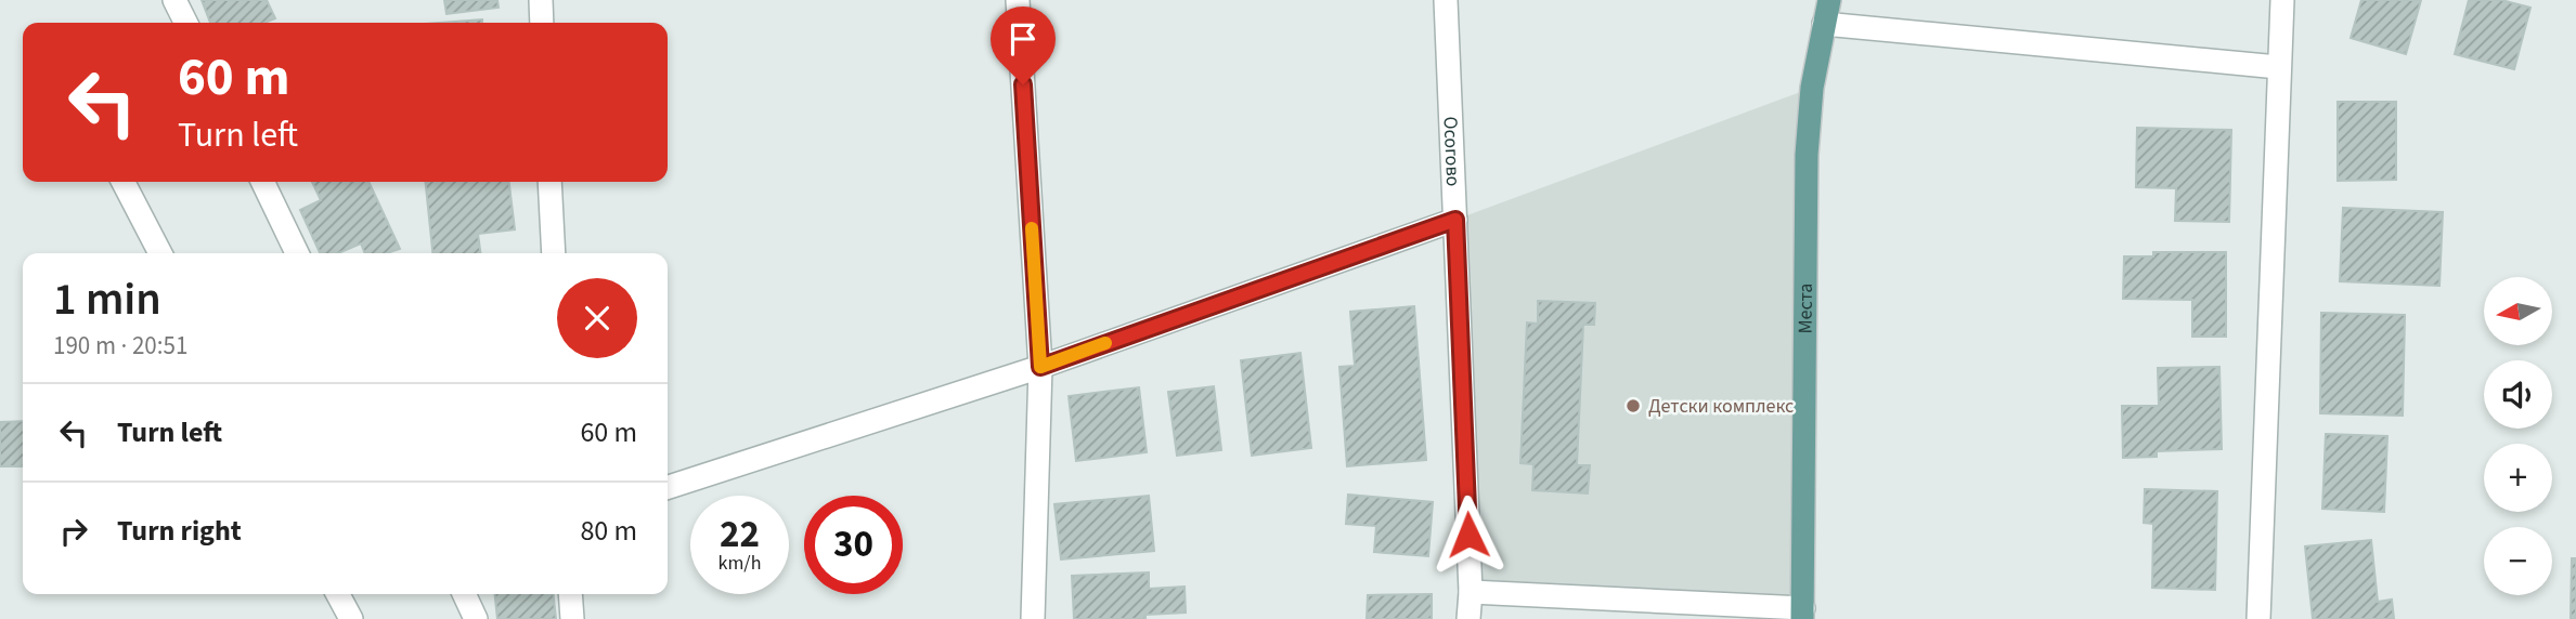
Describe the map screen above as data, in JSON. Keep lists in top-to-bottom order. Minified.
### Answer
{"streets":{"main road":["Места"],"street":["Осогово"]},"places":["Детски комплекс"],"north":"left","page":{"turn":["60 m","Turn left"],"heading":["1 min","190 m · 20:51"],"map_buttons":["+","−"],"list":[{"name":"Turn left","value":"60 m"},{"name":"Turn right","value":"80 m"}],"speed":"22 km/h","limit":"30"}}
